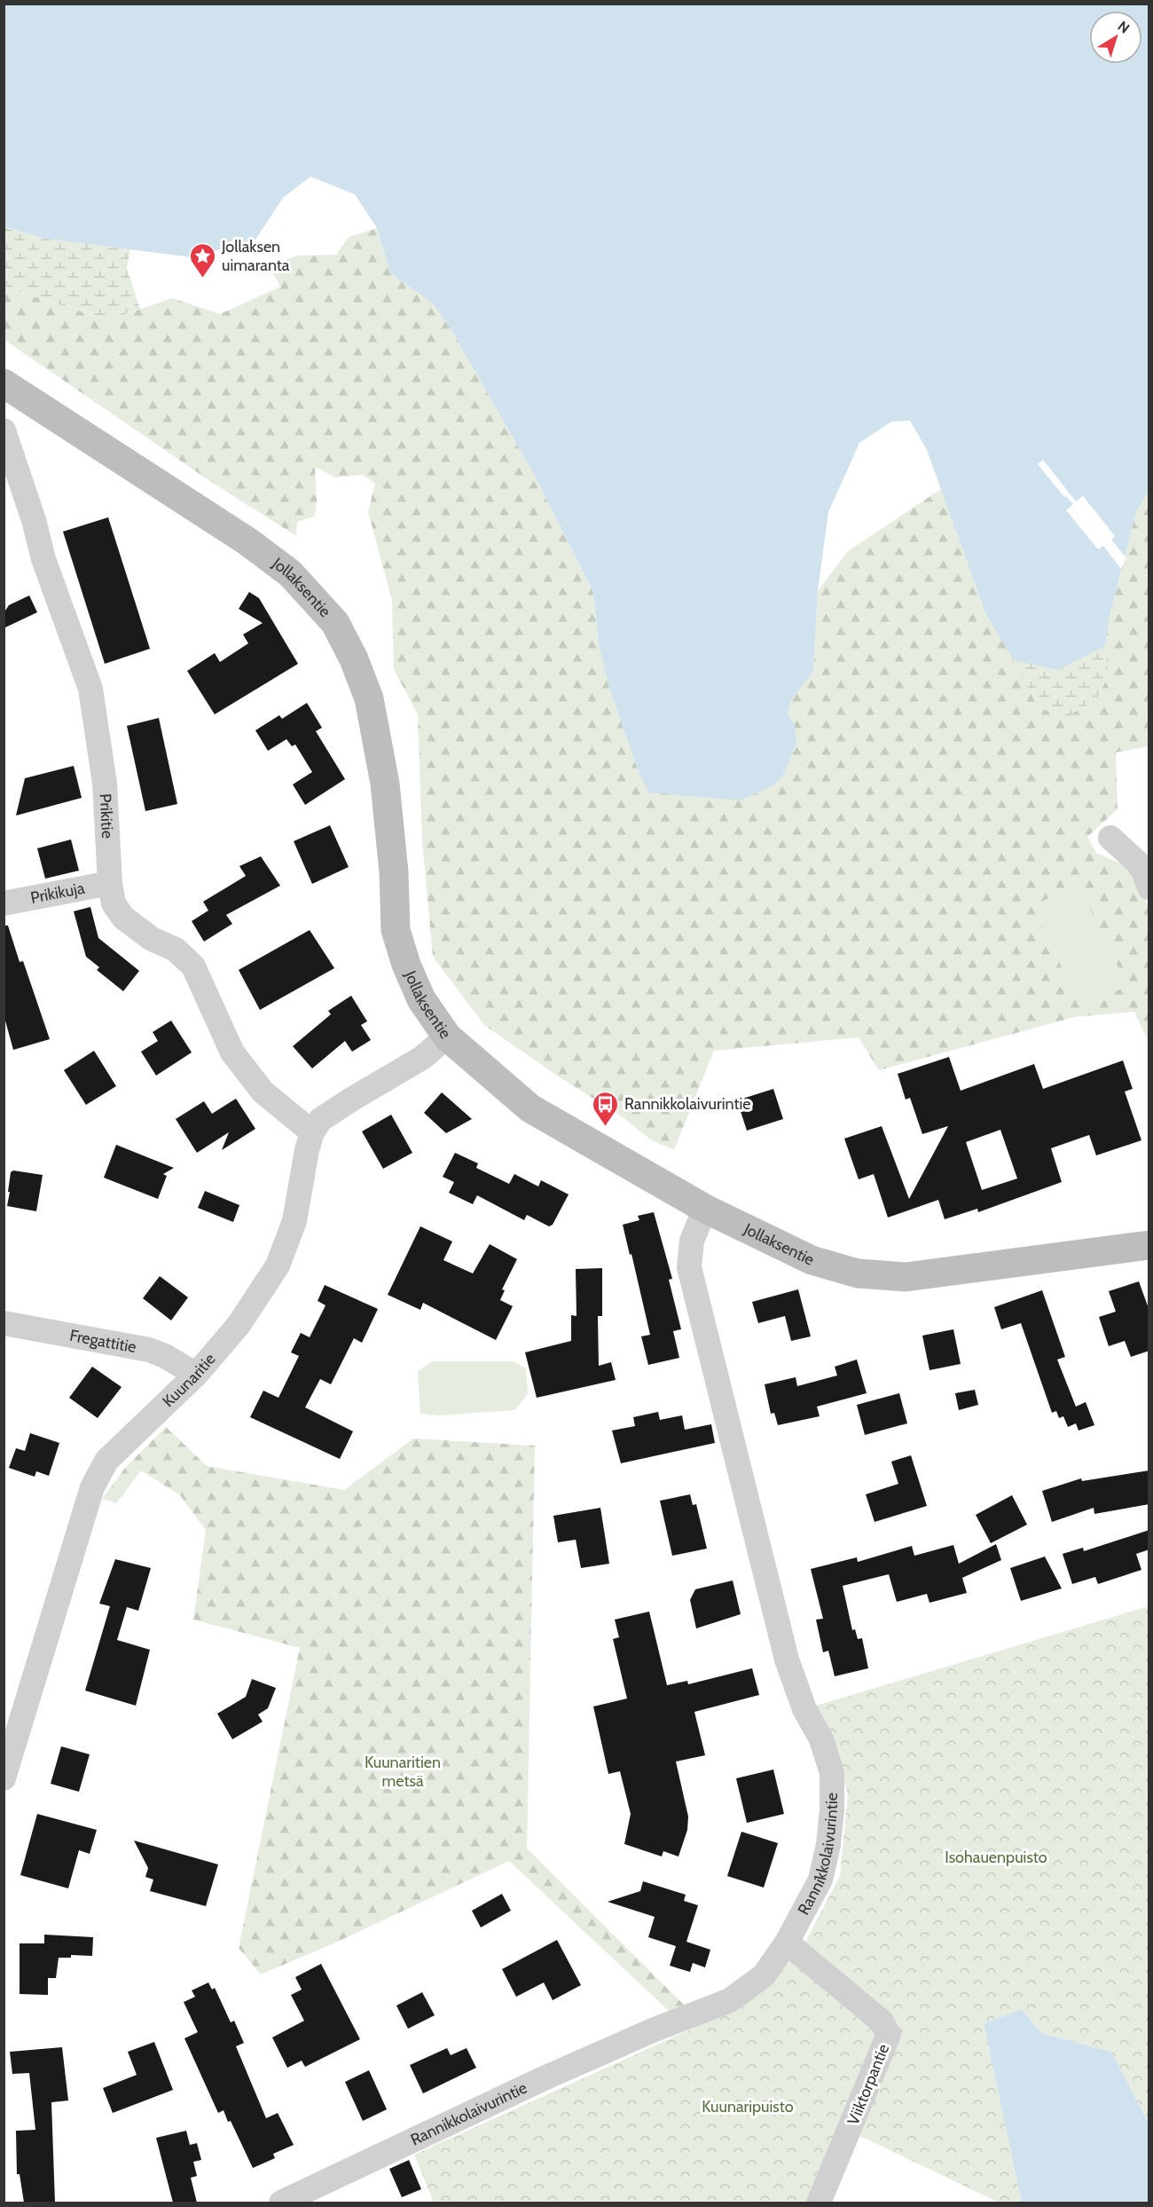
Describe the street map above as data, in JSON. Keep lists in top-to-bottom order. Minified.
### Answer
{"streets":{"main road":["Jollaksentie"],"street":["Prikitie","Prikikuja","Fregattitie","Kuunaritie","Rannikkolaivurintie","Viiktorpantie"]},"crossings":[["Jollaksentie","Kuunaritie"],["Jollaksentie","Rannikkolaivurintie"],["Prikitie","Prikikuja"],["Prikitie","Kuunaritie"],["Fregattitie","Kuunaritie"],["Rannikkolaivurintie","Viiktorpantie"]],"parks":["Kuunaritien metsä","Isohauenpuisto","Kuunaripuisto"],"places":{"place":["Jollaksen uimaranta"],"bus stop":["Rannikkolaivurintie"]},"north":"top right"}
